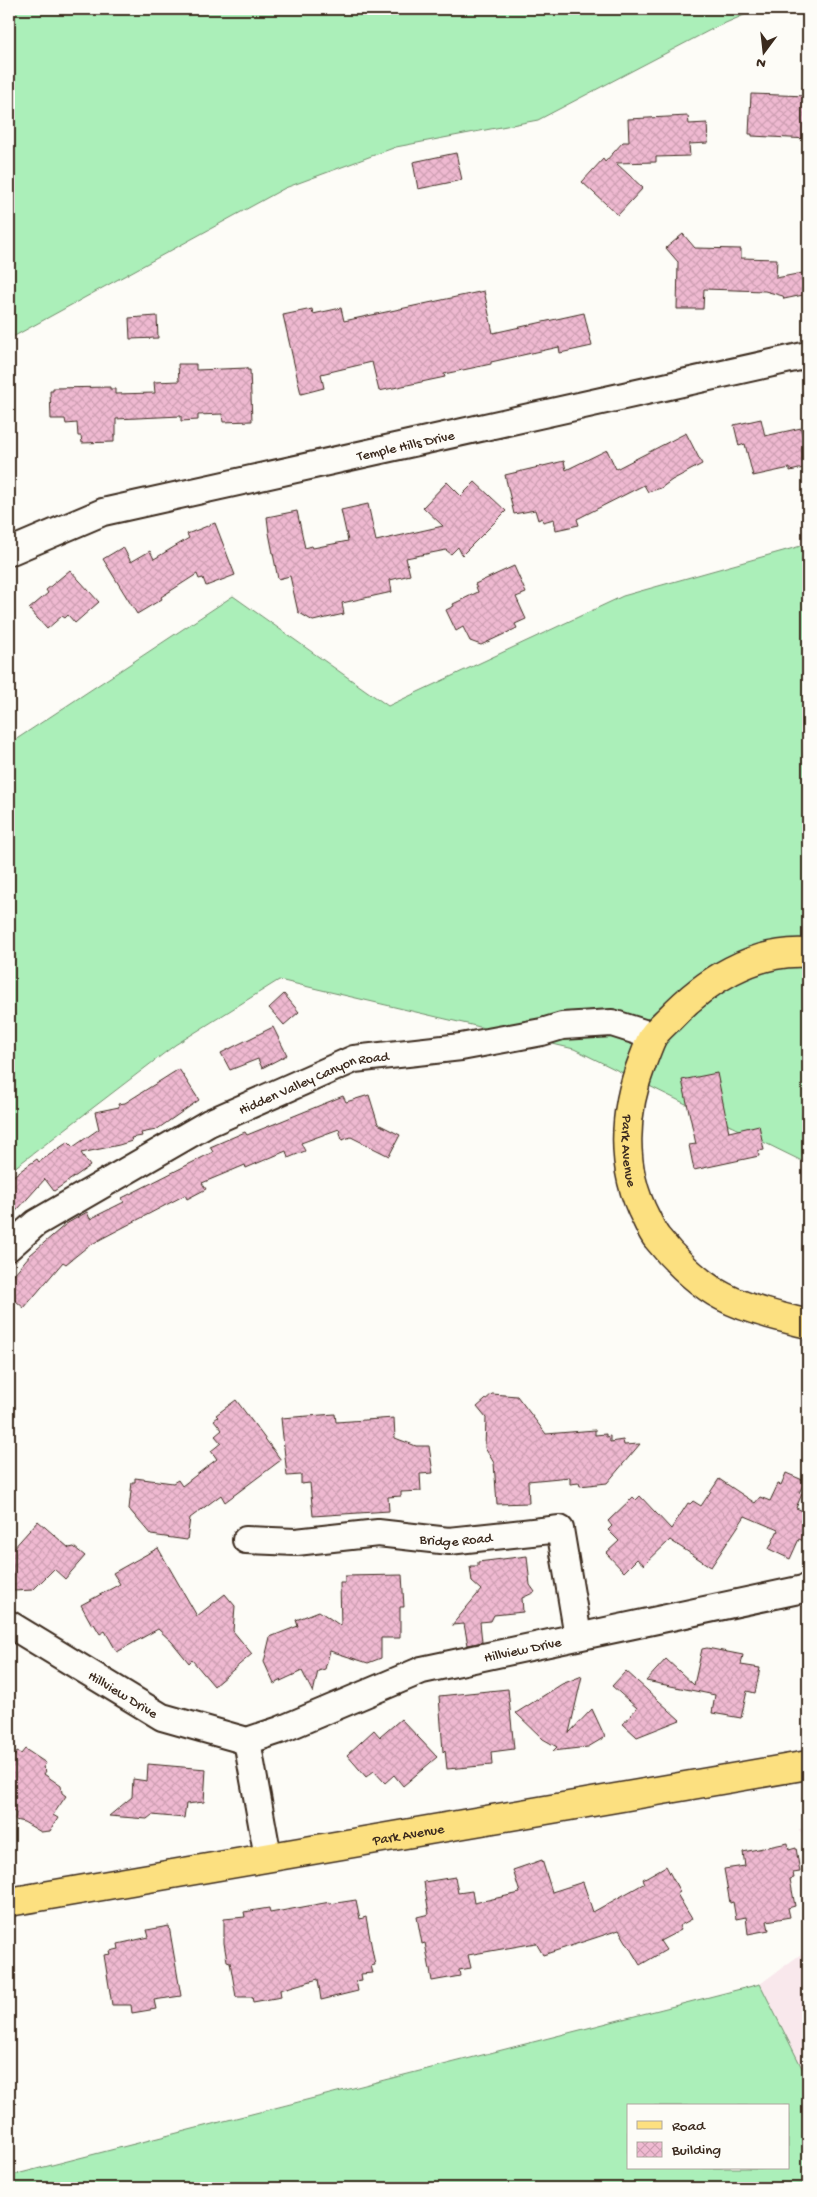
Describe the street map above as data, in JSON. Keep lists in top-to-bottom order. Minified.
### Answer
{"streets":{"main road":["Park Avenue"],"street":["Temple Hills Drive","Hidden Valley Canyon Road","Bridge Road","Hillview Drive"]},"crossings":[["Hidden Valley Canyon Road","Park Avenue"],["Bridge Road","Hillview Drive"]],"legend":["Road","Building"],"north":"bottom"}
